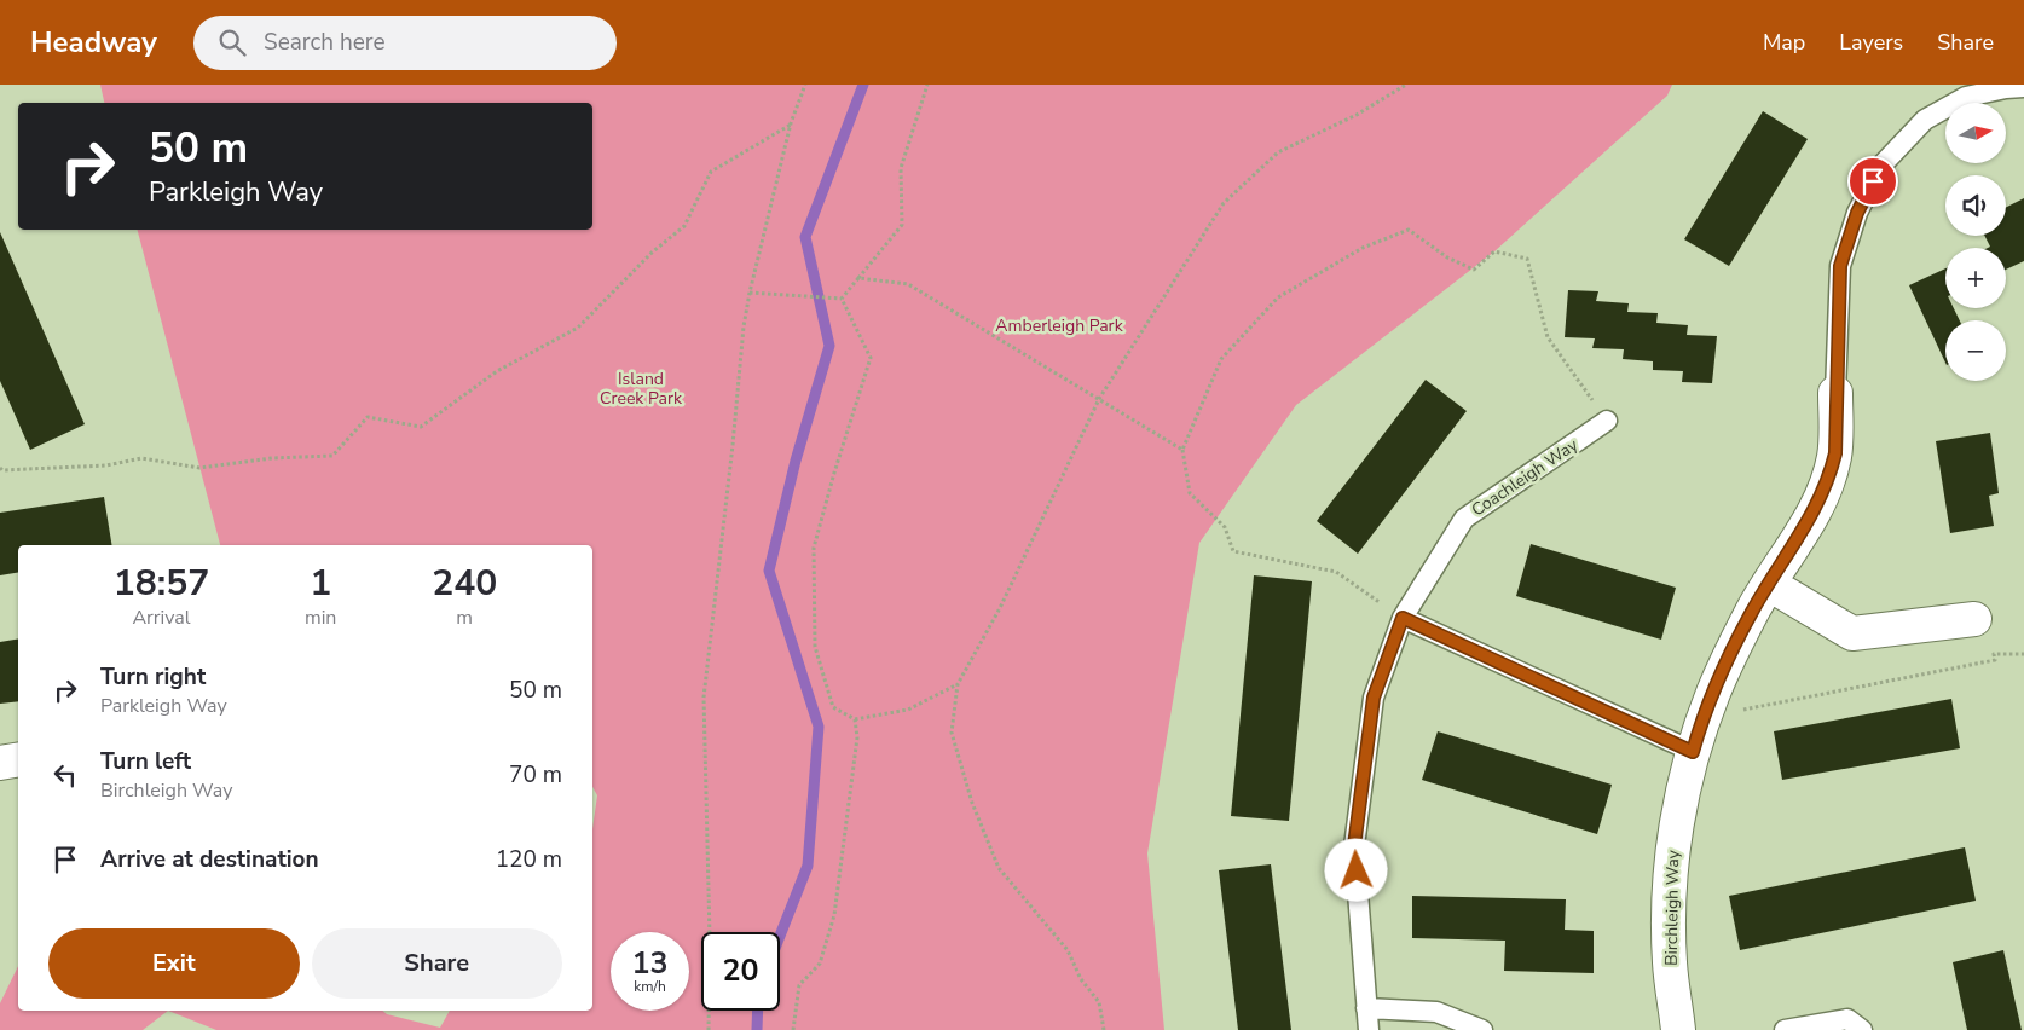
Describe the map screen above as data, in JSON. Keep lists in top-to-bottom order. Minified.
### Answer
{"streets":{"street":["Birchleigh Way"],"lane":["Coachleigh Way"]},"parks":["Amberleigh Park","Island Creek Park"],"north":"right","page":{"header":"Headway","search":"Search here","nav":["Map","Layers","Share"],"map_buttons":["+","−"],"turn":["50 m","Parkleigh Way"],"eta":["18:57","Arrival","1","min","240","m"],"list":[{"name":"Turn right","note":"Parkleigh Way","value":"50 m"},{"name":"Turn left","note":"Birchleigh Way","value":"70 m"},{"name":"Arrive at destination","value":"120 m"}],"buttons":["Exit","Share"],"speed":"13 km/h","limit":"20"}}
